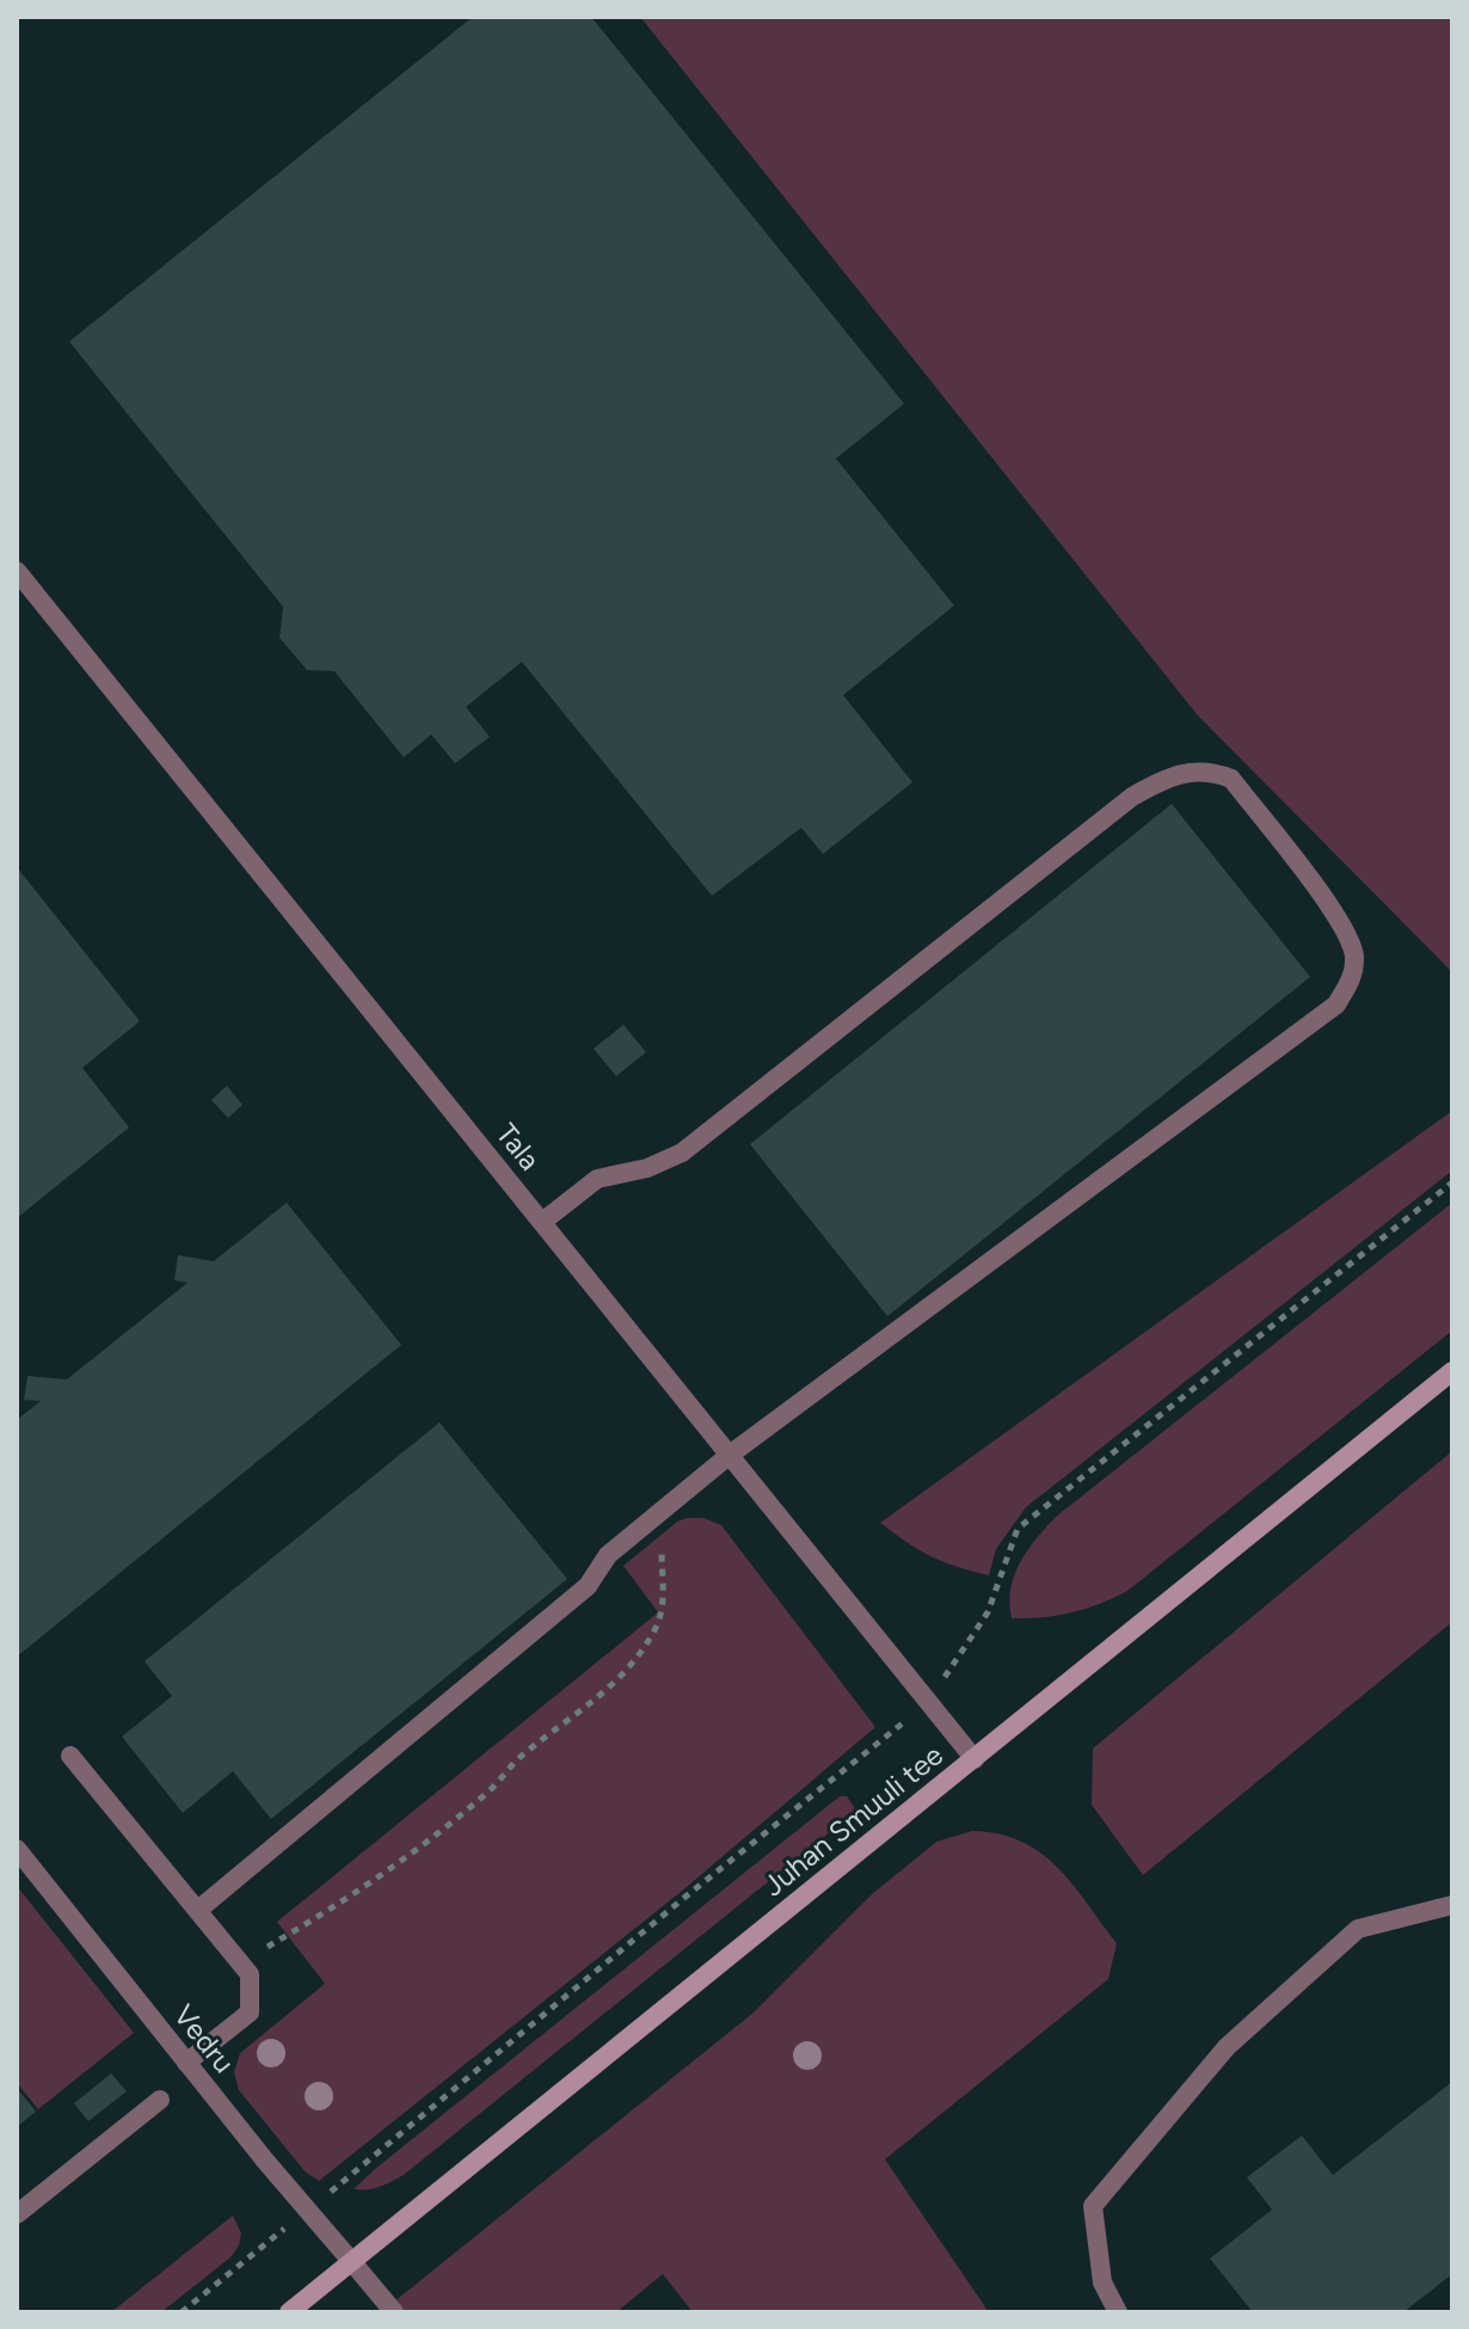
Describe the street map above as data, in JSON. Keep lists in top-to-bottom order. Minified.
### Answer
{"streets":{"main road":["Juhan Smuuli tee"],"street":["Tala","Vedru"]},"crossings":[["Tala","Juhan Smuuli tee"],["Juhan Smuuli tee","Vedru"]]}
